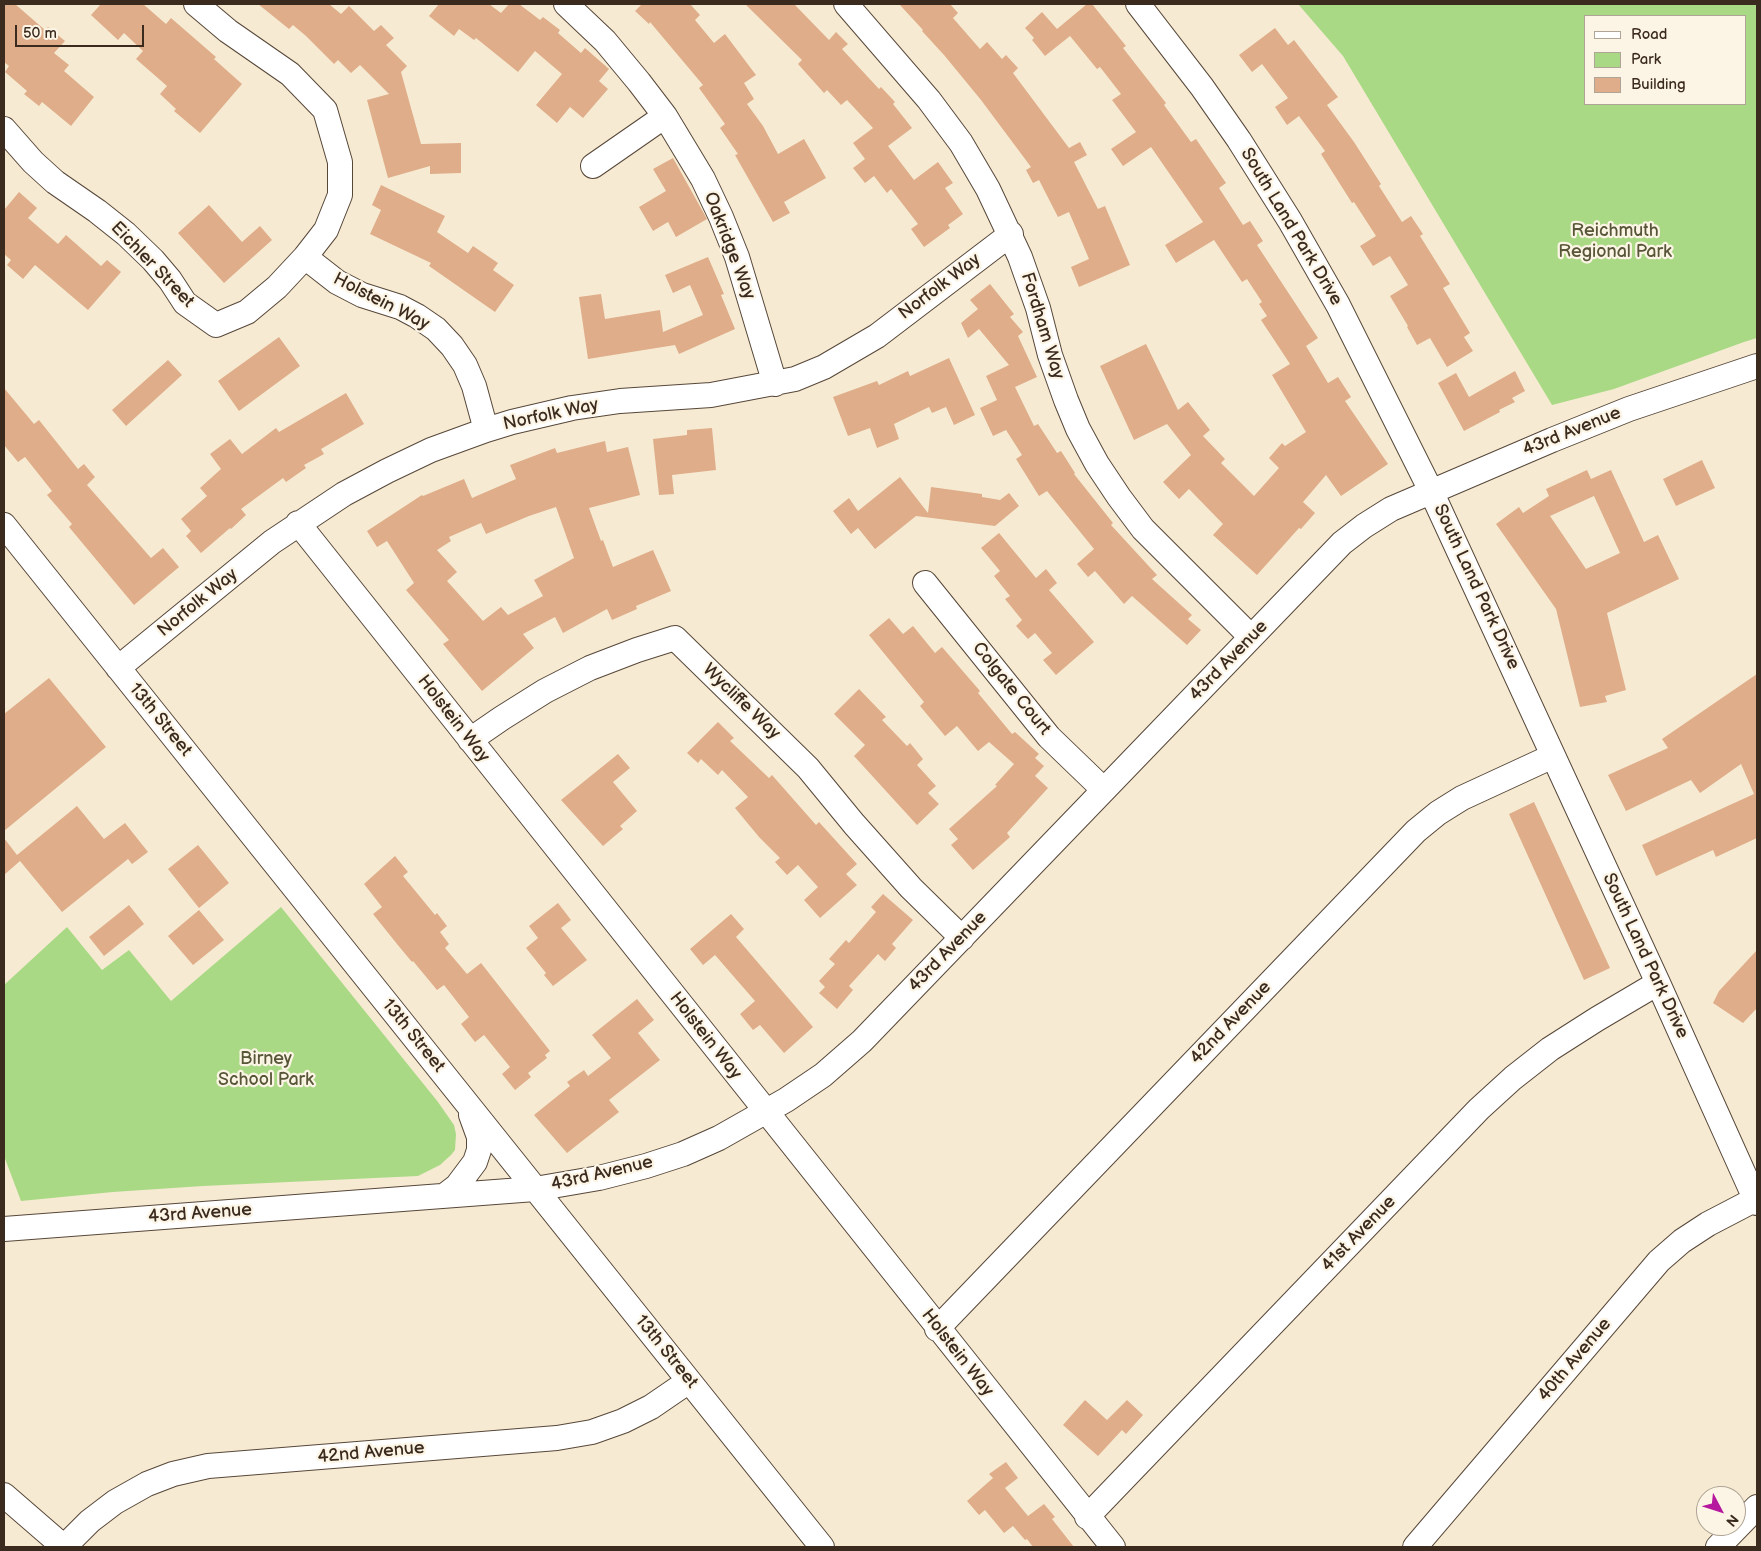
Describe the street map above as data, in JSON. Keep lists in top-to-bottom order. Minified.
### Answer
{"streets":{"street":["South Land Park Drive","Oakridge Way","Eichler Street","Norfolk Way","Holstein Way","Fordham Way","43rd Avenue","Colgate Court","Wycliffe Way","13th Street","42nd Avenue","41st Avenue","40th Avenue"]},"crossings":[["South Land Park Drive","43rd Avenue"],["South Land Park Drive","42nd Avenue"],["South Land Park Drive","41st Avenue"],["South Land Park Drive","40th Avenue"],["Oakridge Way","Norfolk Way"],["Eichler Street","Holstein Way"],["Norfolk Way","Holstein Way"],["Norfolk Way","Fordham Way"],["Norfolk Way","13th Street"],["Holstein Way","43rd Avenue"],["Holstein Way","Wycliffe Way"],["Holstein Way","42nd Avenue"],["Holstein Way","41st Avenue"],["Fordham Way","43rd Avenue"],["43rd Avenue","Colgate Court"],["43rd Avenue","Wycliffe Way"],["43rd Avenue","13th Street"],["13th Street","42nd Avenue"]],"parks":["Reichmuth Regional Park","Birney School Park"],"legend":["Road","Park","Building"],"scale_bar":"50 m","north":"bottom right"}
